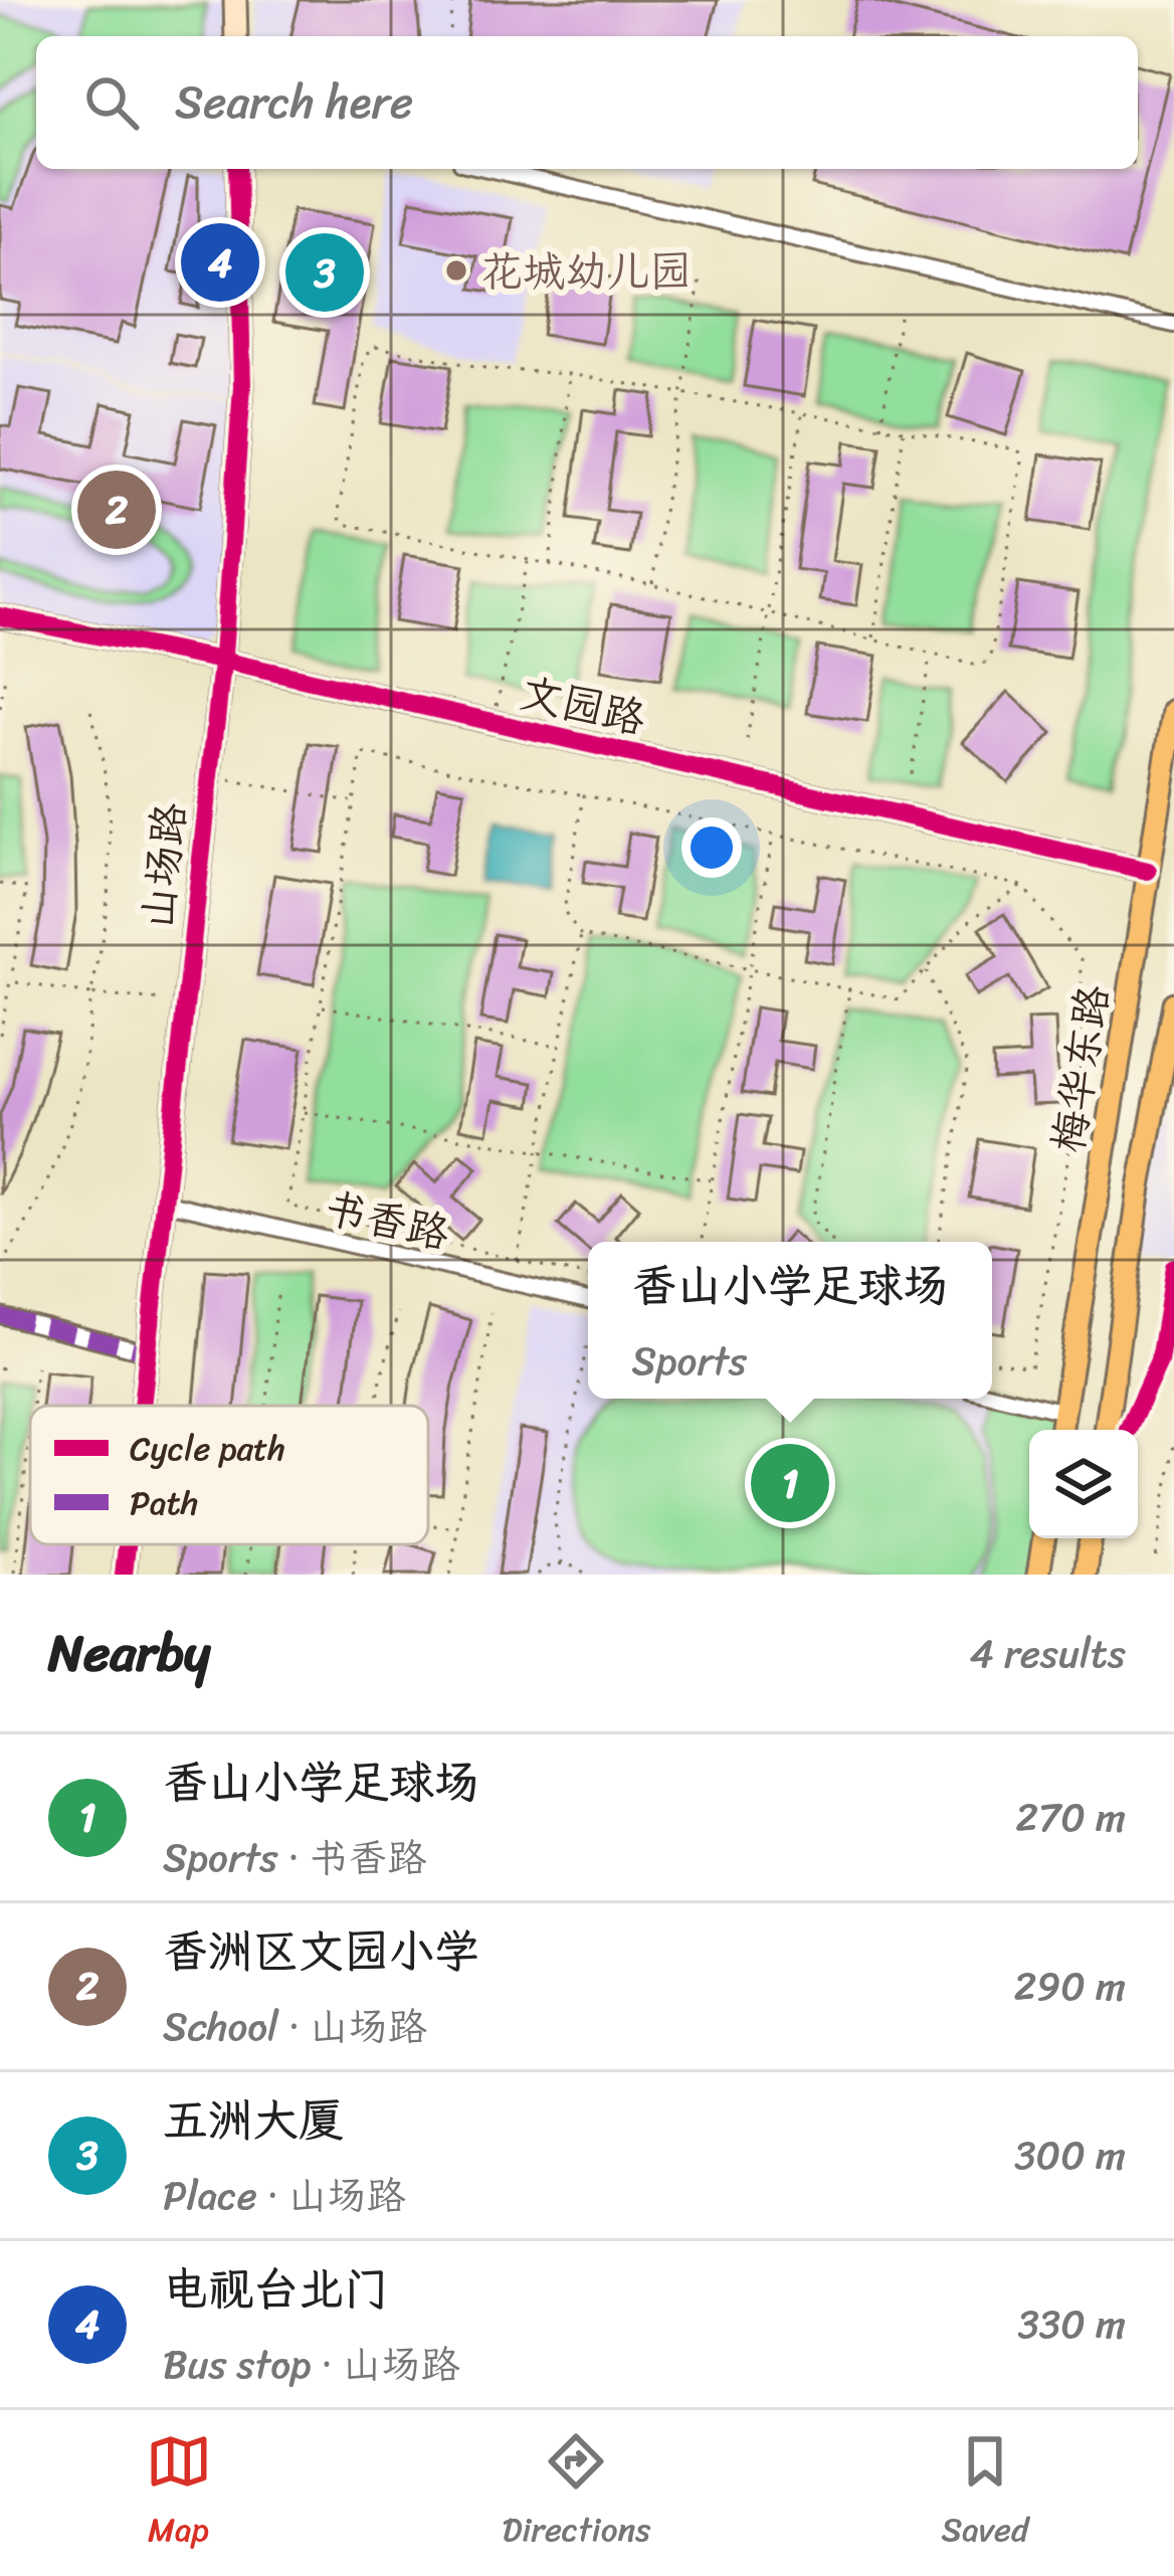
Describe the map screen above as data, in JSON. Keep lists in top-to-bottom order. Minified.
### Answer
{"streets":{"main road":["梅华东路"],"street":["文园路","山场路","书香路"]},"crossings":[["文园路","山场路"],["文园路","梅华东路"],["山场路","书香路"]],"places":["花城幼儿园"],"legend":["Cycle path","Path"],"page":{"search":"Search here","pins":["4","3","2","1"],"popup":["香山小学足球场","Sports"],"heading":["Nearby","4 results"],"list":[{"mark":"1","name":"香山小学足球场","note":"Sports · 书香路","value":"270 m"},{"mark":"2","name":"香洲区文园小学","note":"School · 山场路","value":"290 m"},{"mark":"3","name":"五洲大厦","note":"Place · 山场路","value":"300 m"},{"mark":"4","name":"电视台北门","note":"Bus stop · 山场路","value":"330 m"}],"nav":["Map","Directions","Saved"]}}
